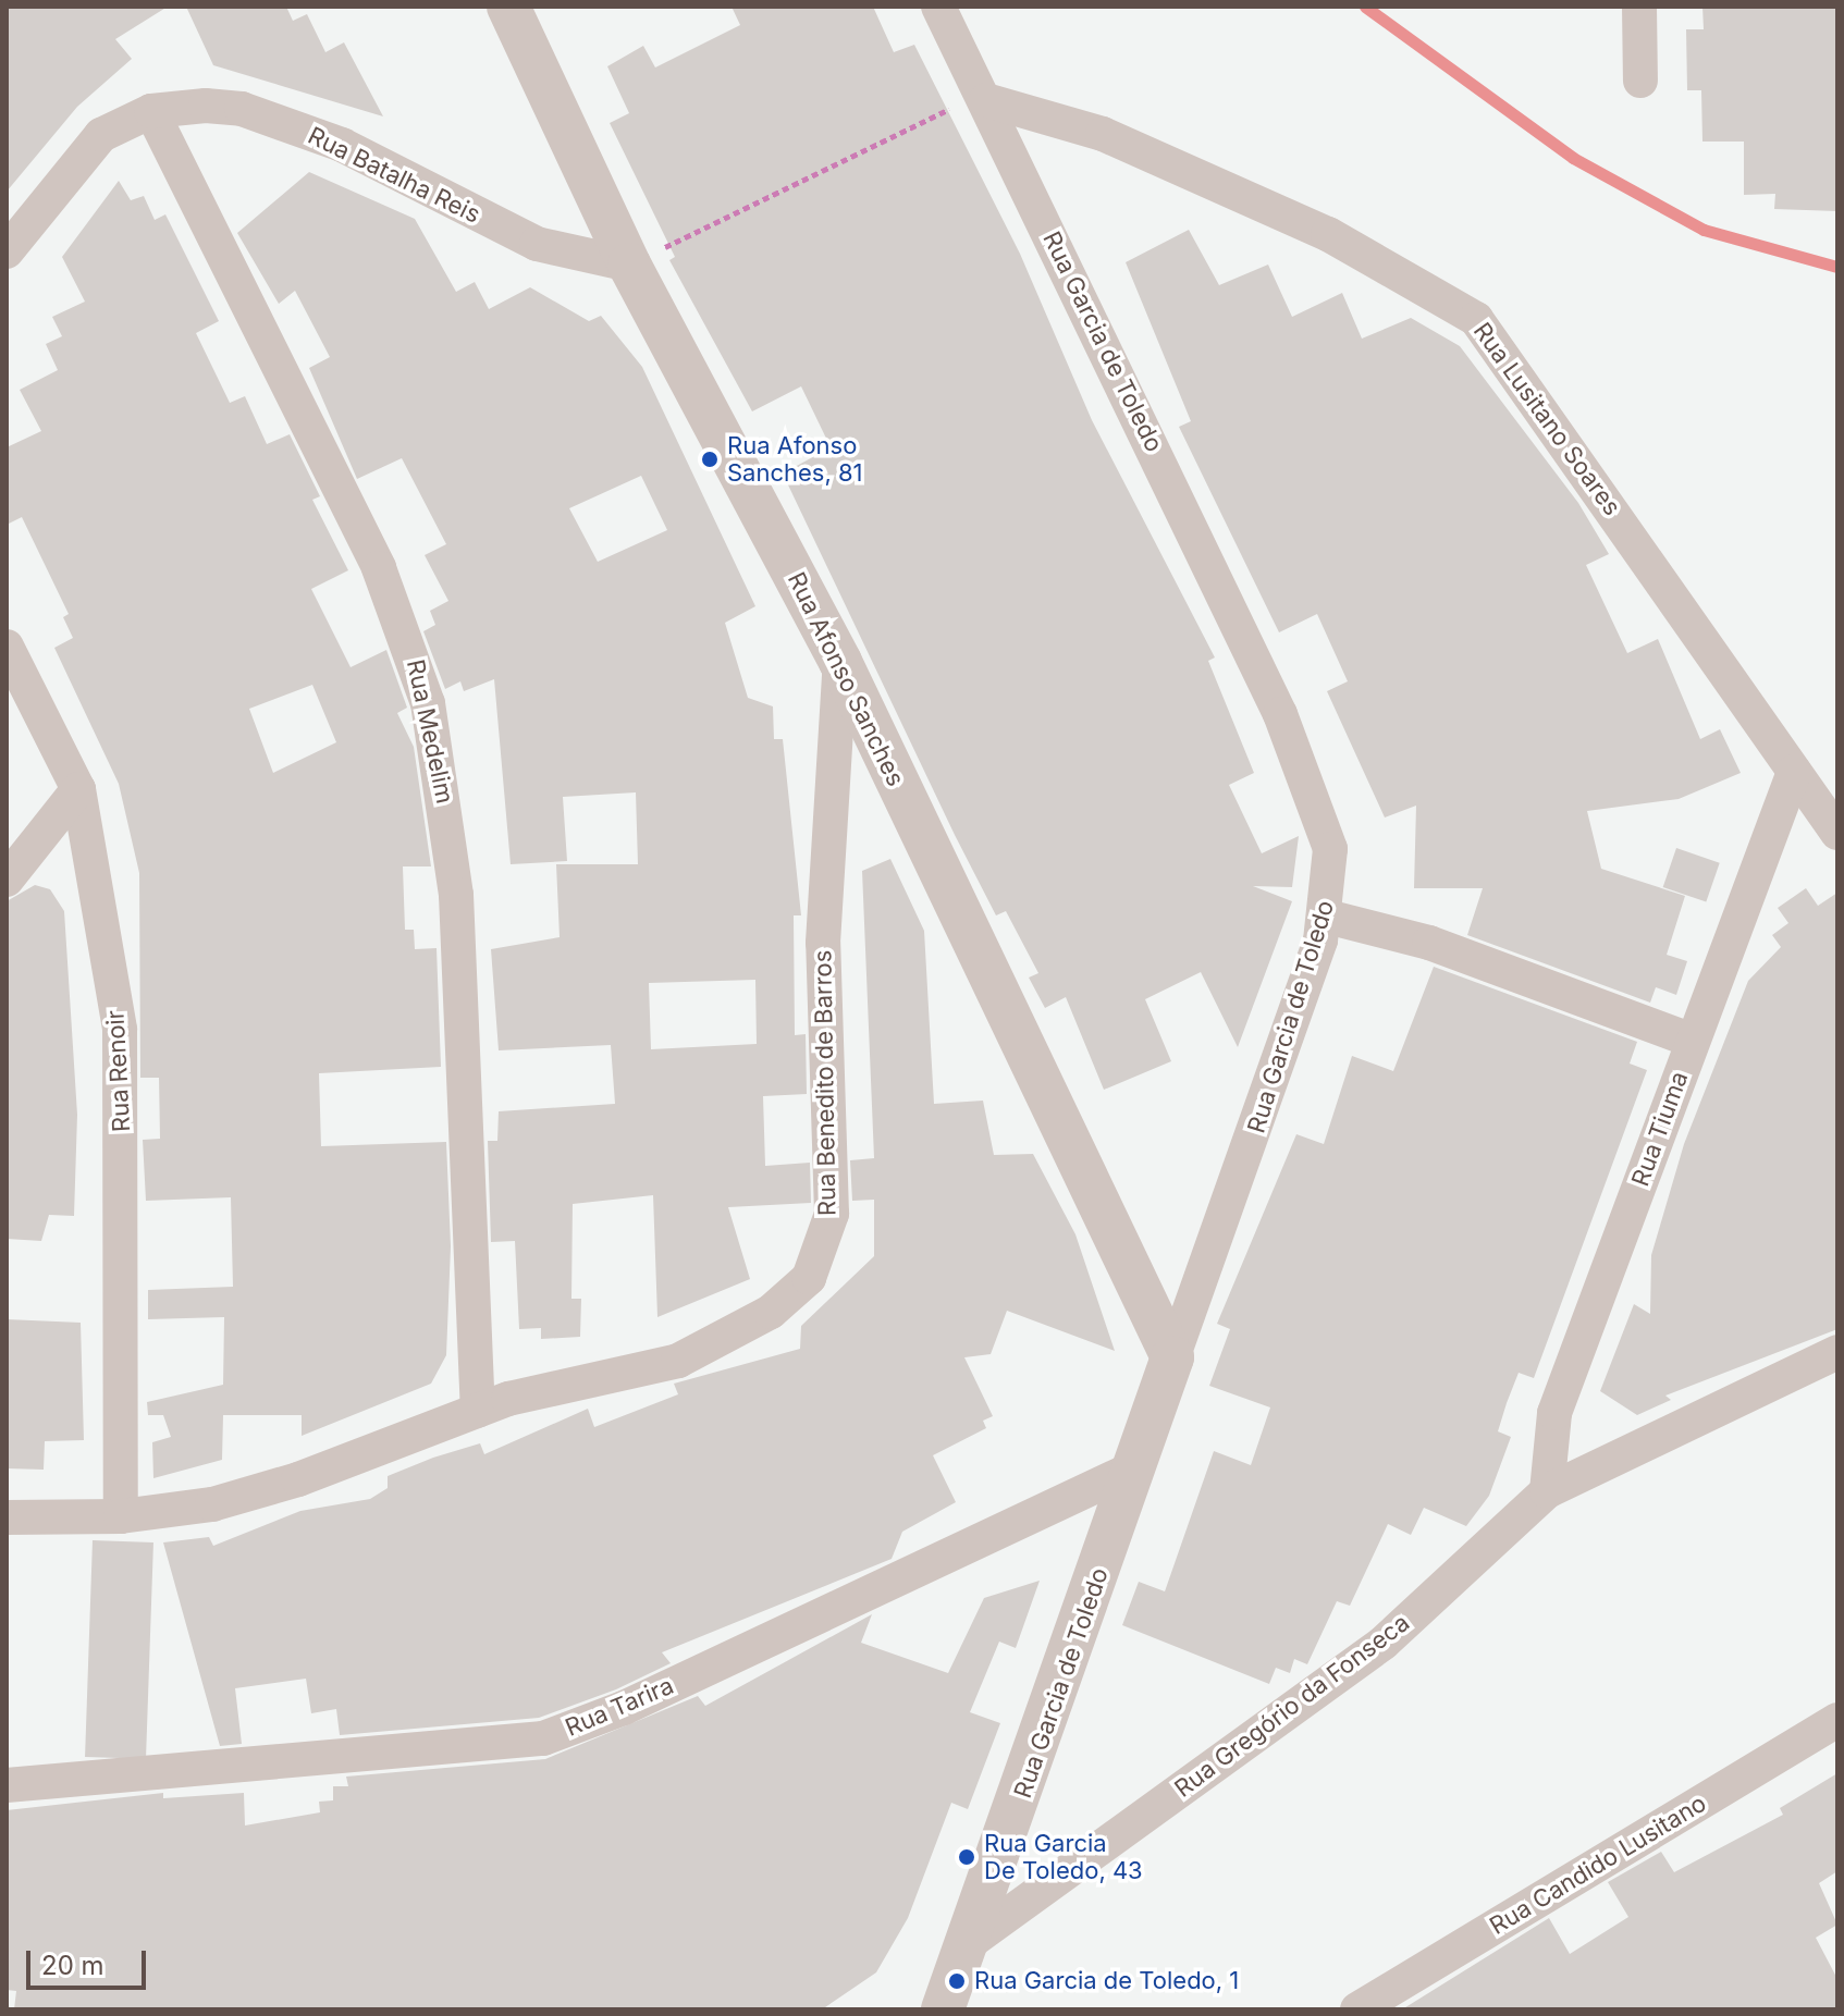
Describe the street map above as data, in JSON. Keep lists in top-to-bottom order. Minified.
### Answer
{"streets":{"street":["Rua Batalha Reis","Rua Garcia de Toledo","Rua Lusitano Soares","Rua Afonso Sanches","Rua Medelim","Rua Renoir","Rua Benedito de Barros","Rua Tiuma","Rua Gregório da Fonseca","Rua Tarira","Rua Candido Lusitano"]},"crossings":[["Rua Batalha Reis","Rua Afonso Sanches"],["Rua Batalha Reis","Rua Medelim"],["Rua Garcia de Toledo","Rua Lusitano Soares"],["Rua Garcia de Toledo","Rua Afonso Sanches"],["Rua Garcia de Toledo","Rua Gregório da Fonseca"],["Rua Garcia de Toledo","Rua Tarira"],["Rua Lusitano Soares","Rua Tiuma"],["Rua Afonso Sanches","Rua Benedito de Barros"],["Rua Medelim","Rua Benedito de Barros"],["Rua Renoir","Rua Benedito de Barros"],["Rua Tiuma","Rua Gregório da Fonseca"]],"places":["Rua Afonso Sanches, 81","Rua Garcia De Toledo, 43","Rua Garcia de Toledo, 1"],"scale_bar":"20 m"}
